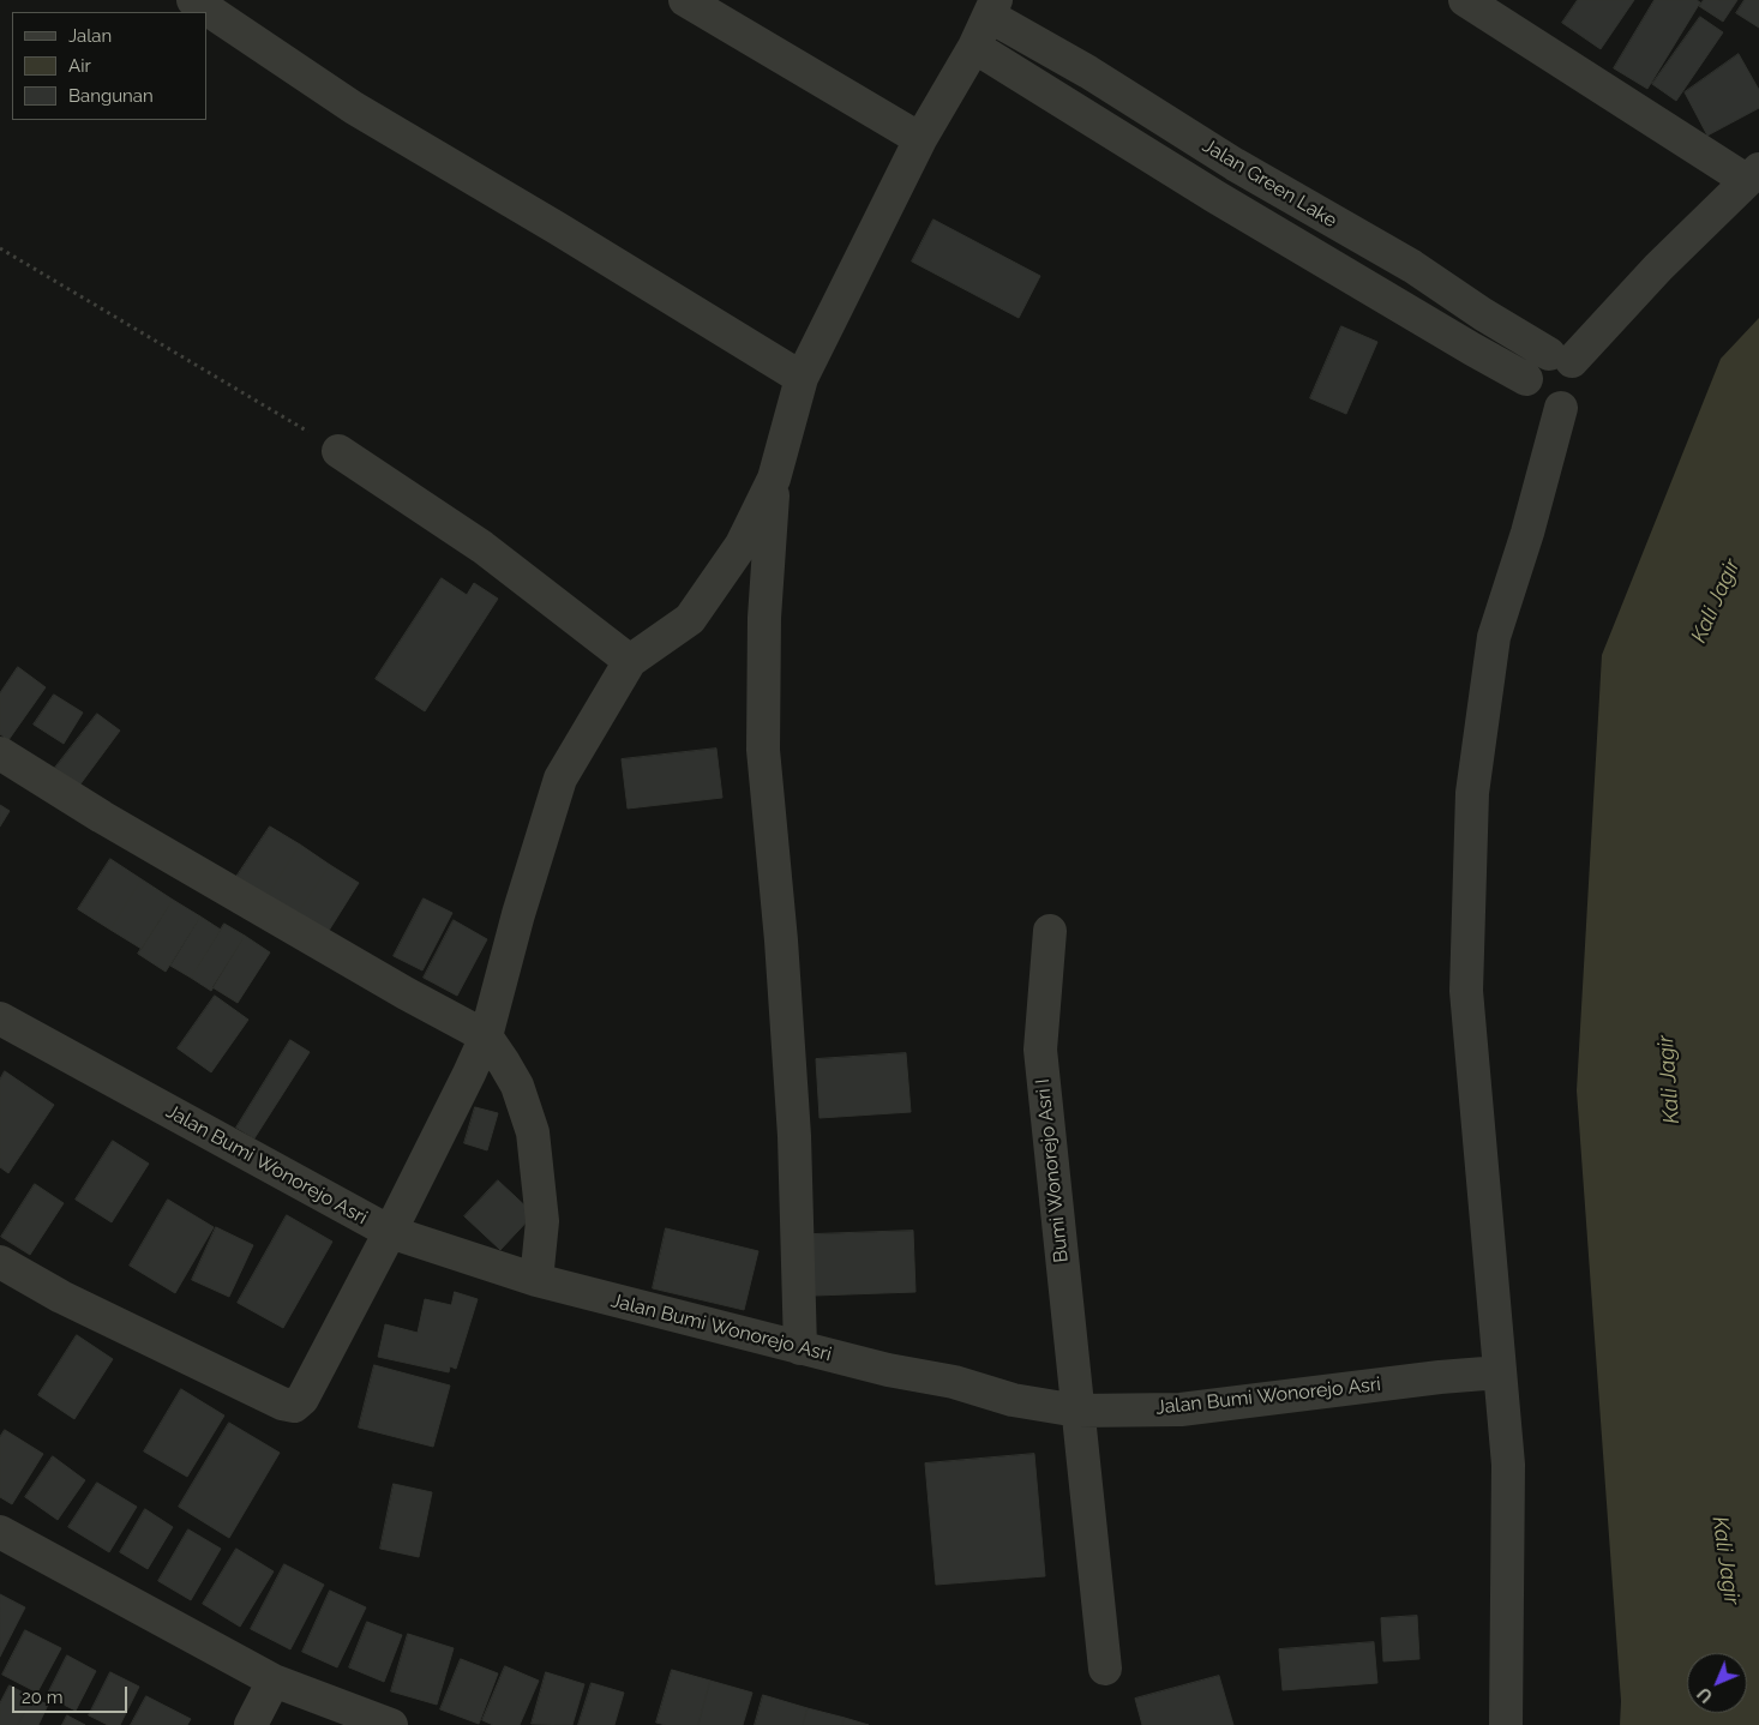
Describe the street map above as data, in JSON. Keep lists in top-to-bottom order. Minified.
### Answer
{"streets":{"street":["Jalan Green Lake","Jalan Bumi Wonorejo Asri","Bumi Wonorejo Asri I"]},"crossings":[["Jalan Bumi Wonorejo Asri","Bumi Wonorejo Asri I"]],"water":["Kali Jagir"],"legend":["Jalan","Air","Bangunan"],"scale_bar":"20 m","north":"bottom left"}
